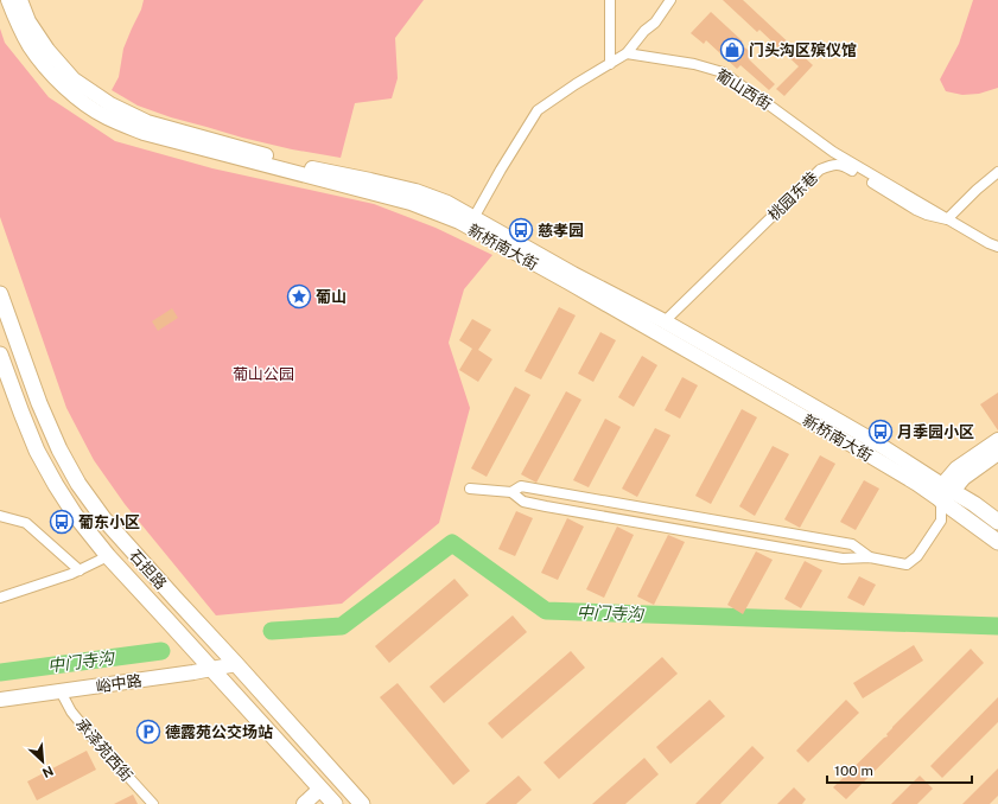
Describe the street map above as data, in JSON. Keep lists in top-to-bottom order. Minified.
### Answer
{"streets":{"main road":["新桥南大街","石担路","峪中路"],"street":["葡山西街","桃园东巷","承泽苑西街"]},"crossings":[["葡山西街","桃园东巷"],["桃园东巷","新桥南大街"],["石担路","峪中路"],["峪中路","承泽苑西街"]],"water":["中门寺沟"],"parks":["葡山公园"],"places":{"shop":["门头沟区殡仪馆"],"bus stop":["慈孝园","月季园小区","葡东小区"],"place":["葡山"],"parking":["德露苑公交场站"]},"scale_bar":"100 m","north":"bottom right"}
